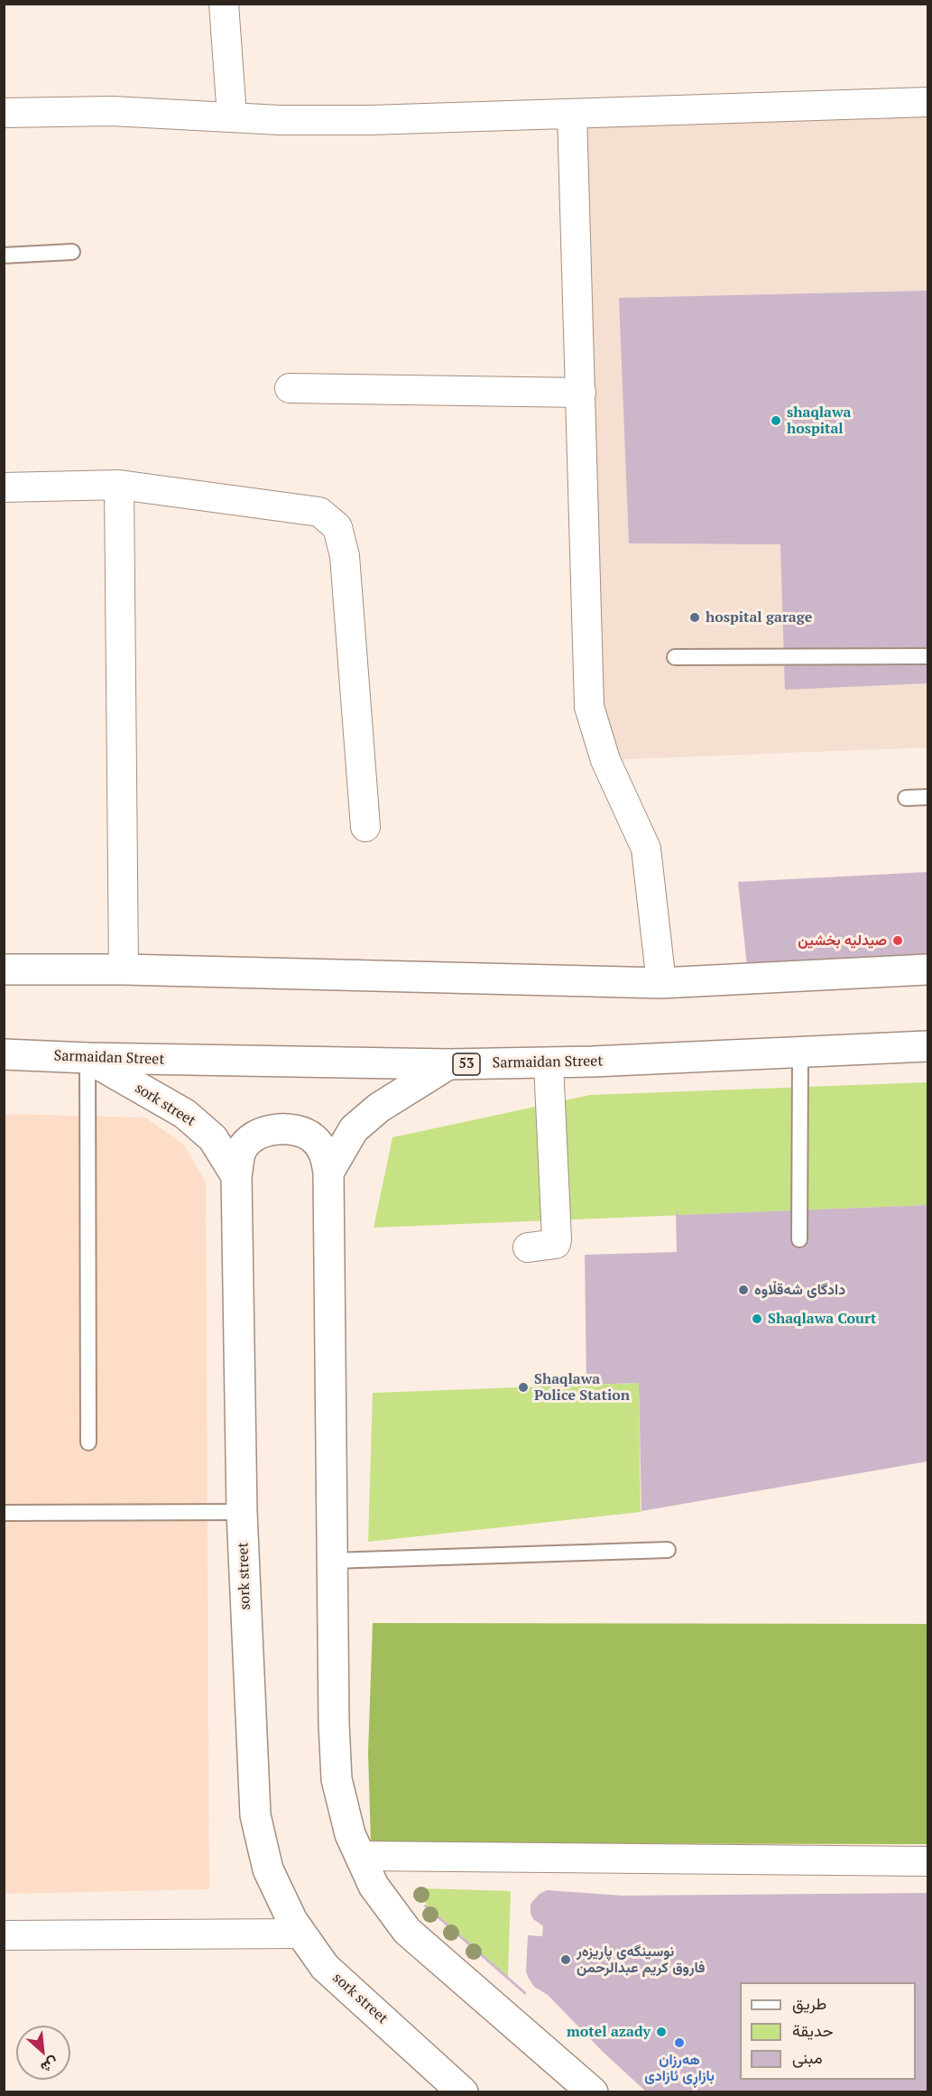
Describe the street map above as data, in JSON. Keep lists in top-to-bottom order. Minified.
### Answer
{"streets":{"street":["Sarmaidan Street","53","sork street"]},"crossings":[["Sarmaidan Street","sork street"]],"places":["shaqlawa hospital","hospital garage","صیدلیە بخشین","دادگای شەقڵاوە","Shaqlawa Court","Shaqlawa Police Station","نوسينگه‌ی پاریزه‌ر فاروق كريم عبدالرحمن","motel azady","ھەرزان بازاڕی ئازادی"],"legend":["طريق","حديقة","مبنى"],"north":"bottom right"}
